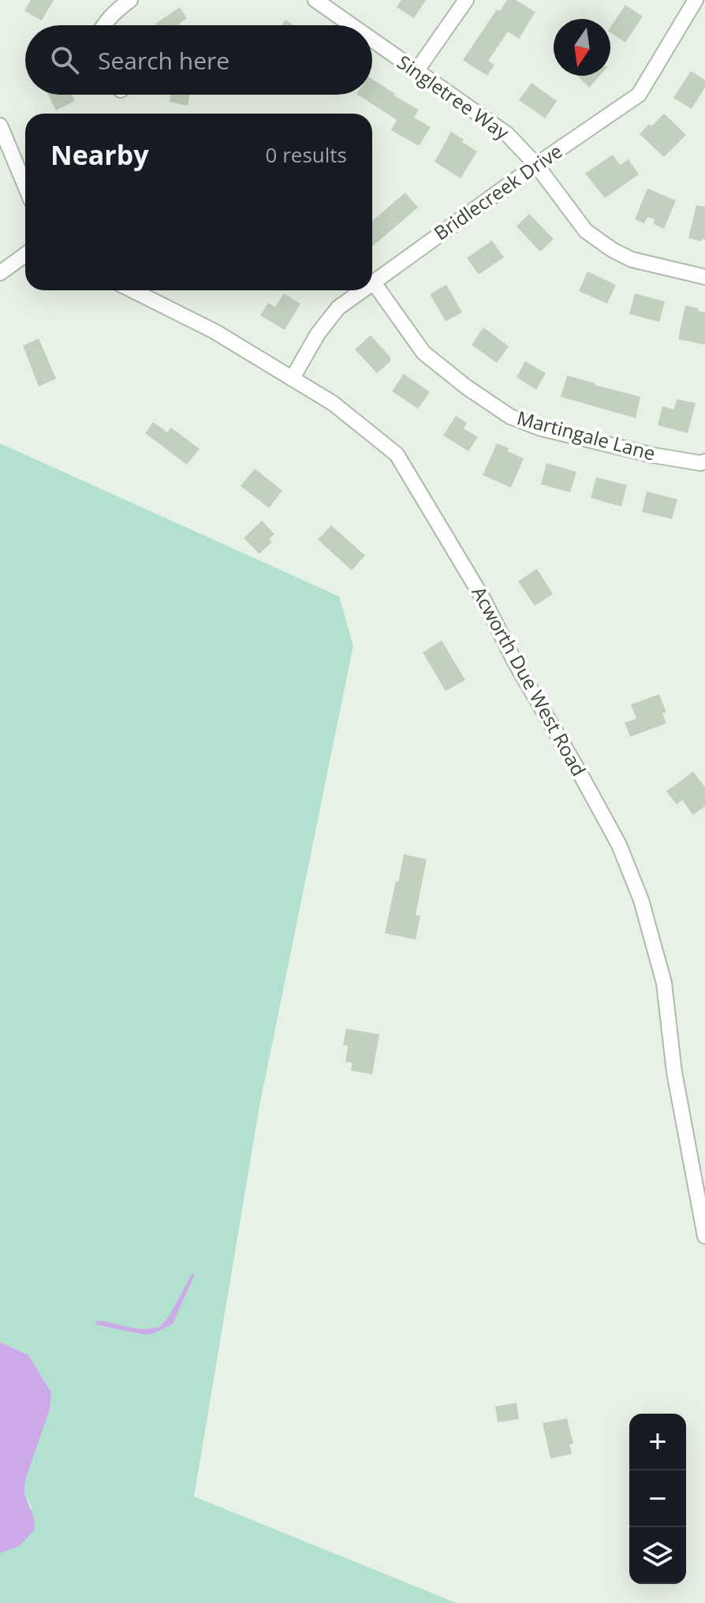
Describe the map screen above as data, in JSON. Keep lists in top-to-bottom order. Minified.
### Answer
{"streets":{"street":["Singletree Way","Bridlecreek Drive","Martingale Lane","Acworth Due West Road"]},"crossings":[["Singletree Way","Bridlecreek Drive"],["Bridlecreek Drive","Martingale Lane"],["Bridlecreek Drive","Acworth Due West Road"]],"north":"bottom","page":{"search":"Search here","heading":["Nearby","0 results"],"map_buttons":["+","−"]}}
